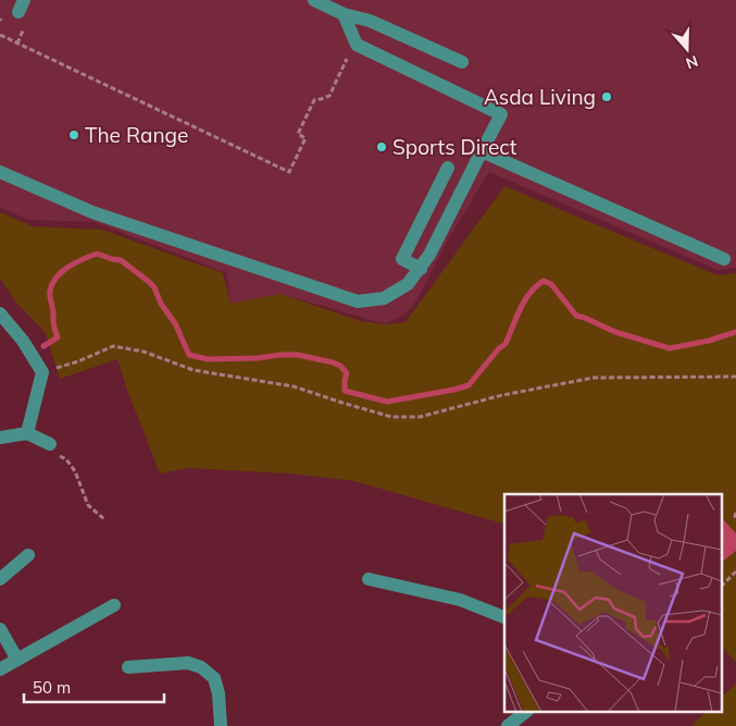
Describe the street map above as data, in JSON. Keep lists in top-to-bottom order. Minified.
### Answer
{"places":["Asda Living","The Range","Sports Direct"],"scale_bar":"50 m","north":"bottom"}
